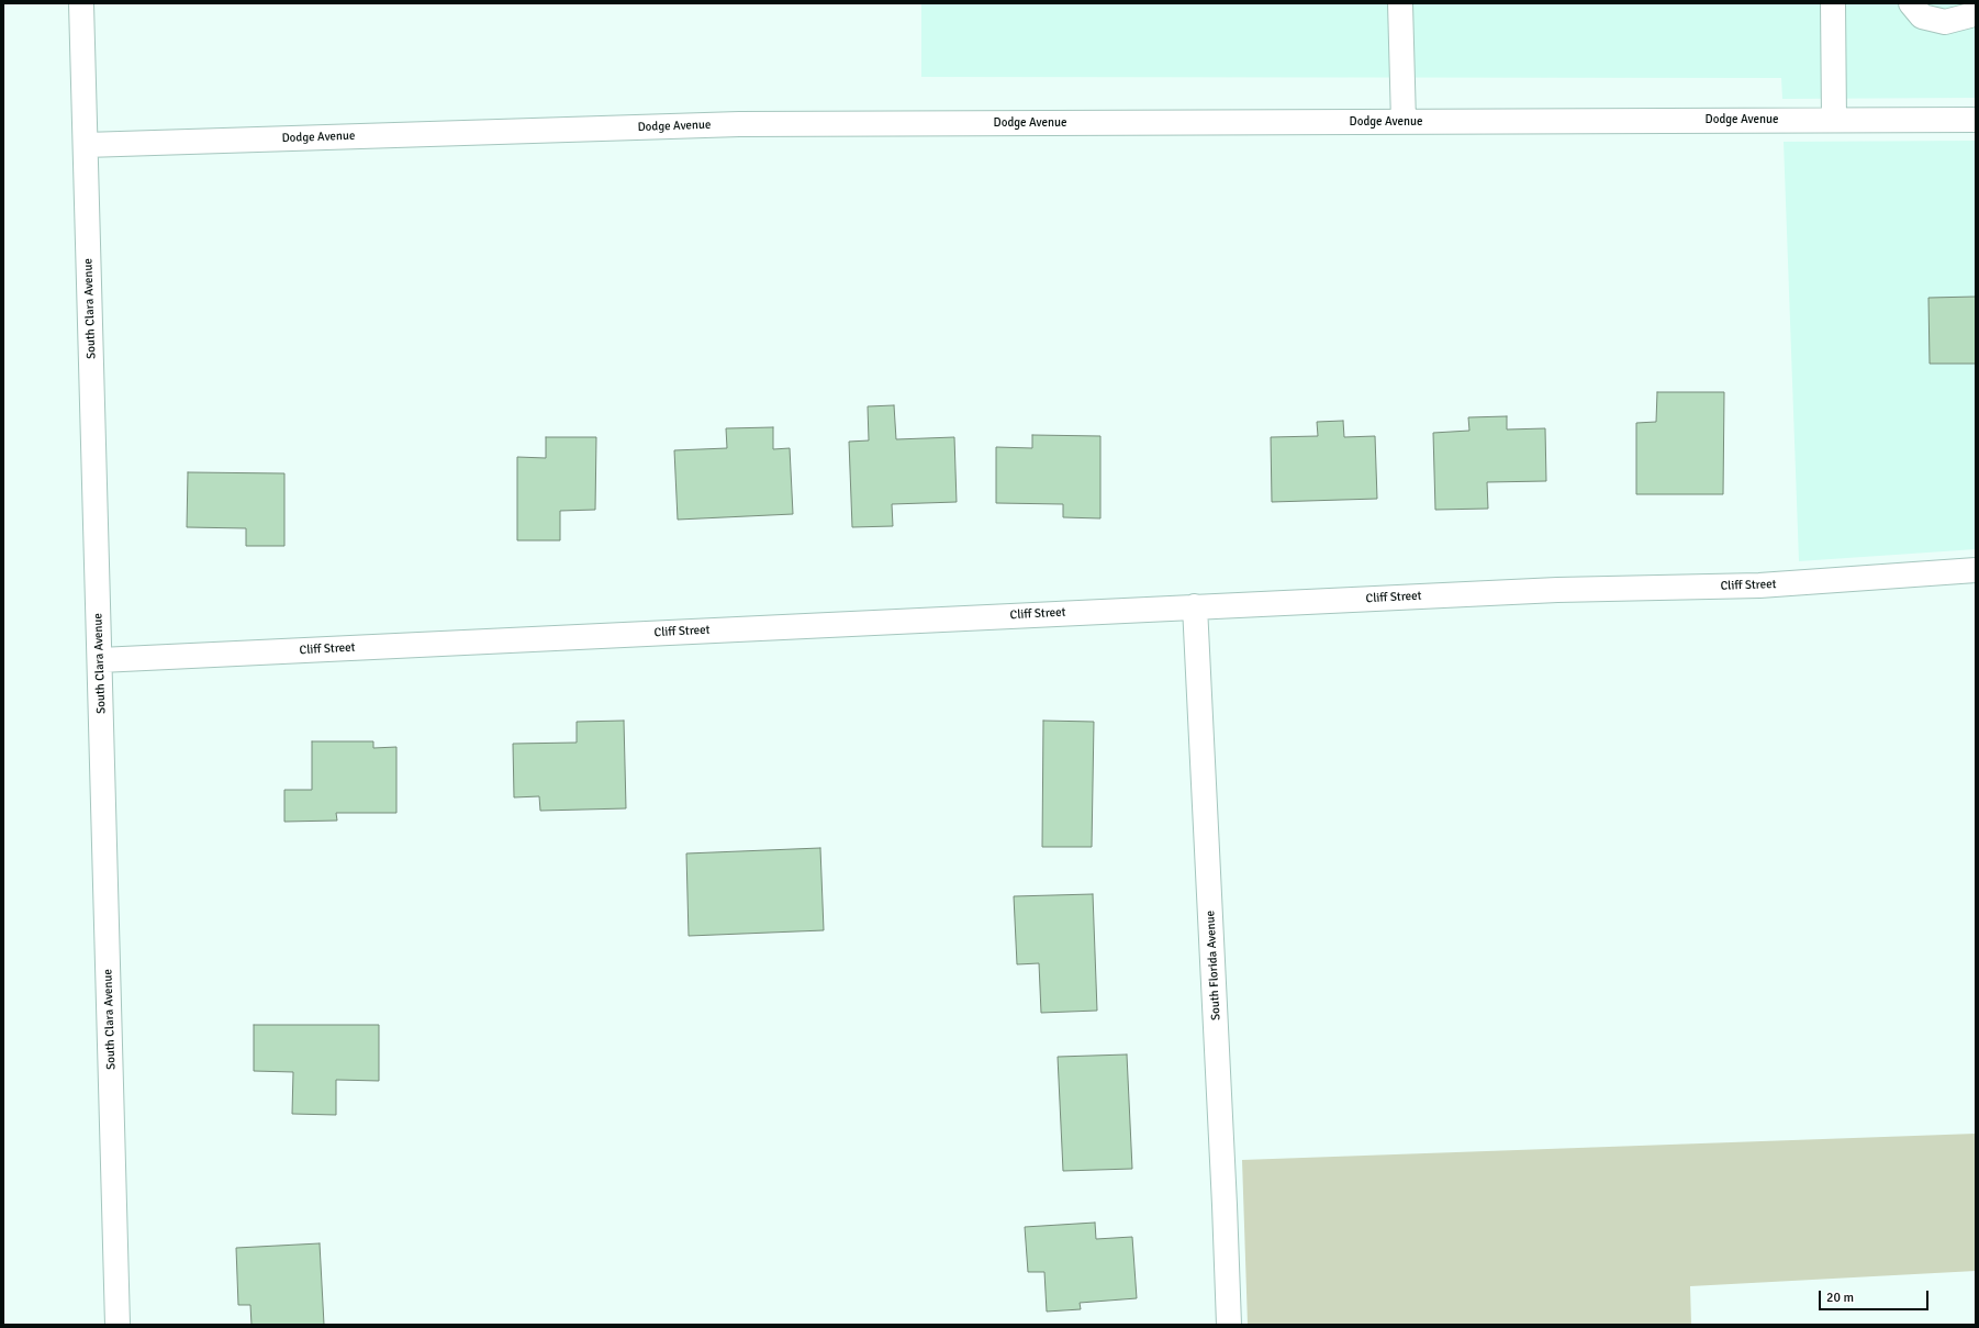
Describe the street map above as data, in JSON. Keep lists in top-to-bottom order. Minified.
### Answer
{"streets":{"street":["Dodge Avenue","South Clara Avenue","Cliff Street","South Florida Avenue"]},"crossings":[["Dodge Avenue","South Clara Avenue"],["South Clara Avenue","Cliff Street"],["Cliff Street","South Florida Avenue"]],"scale_bar":"20 m"}
